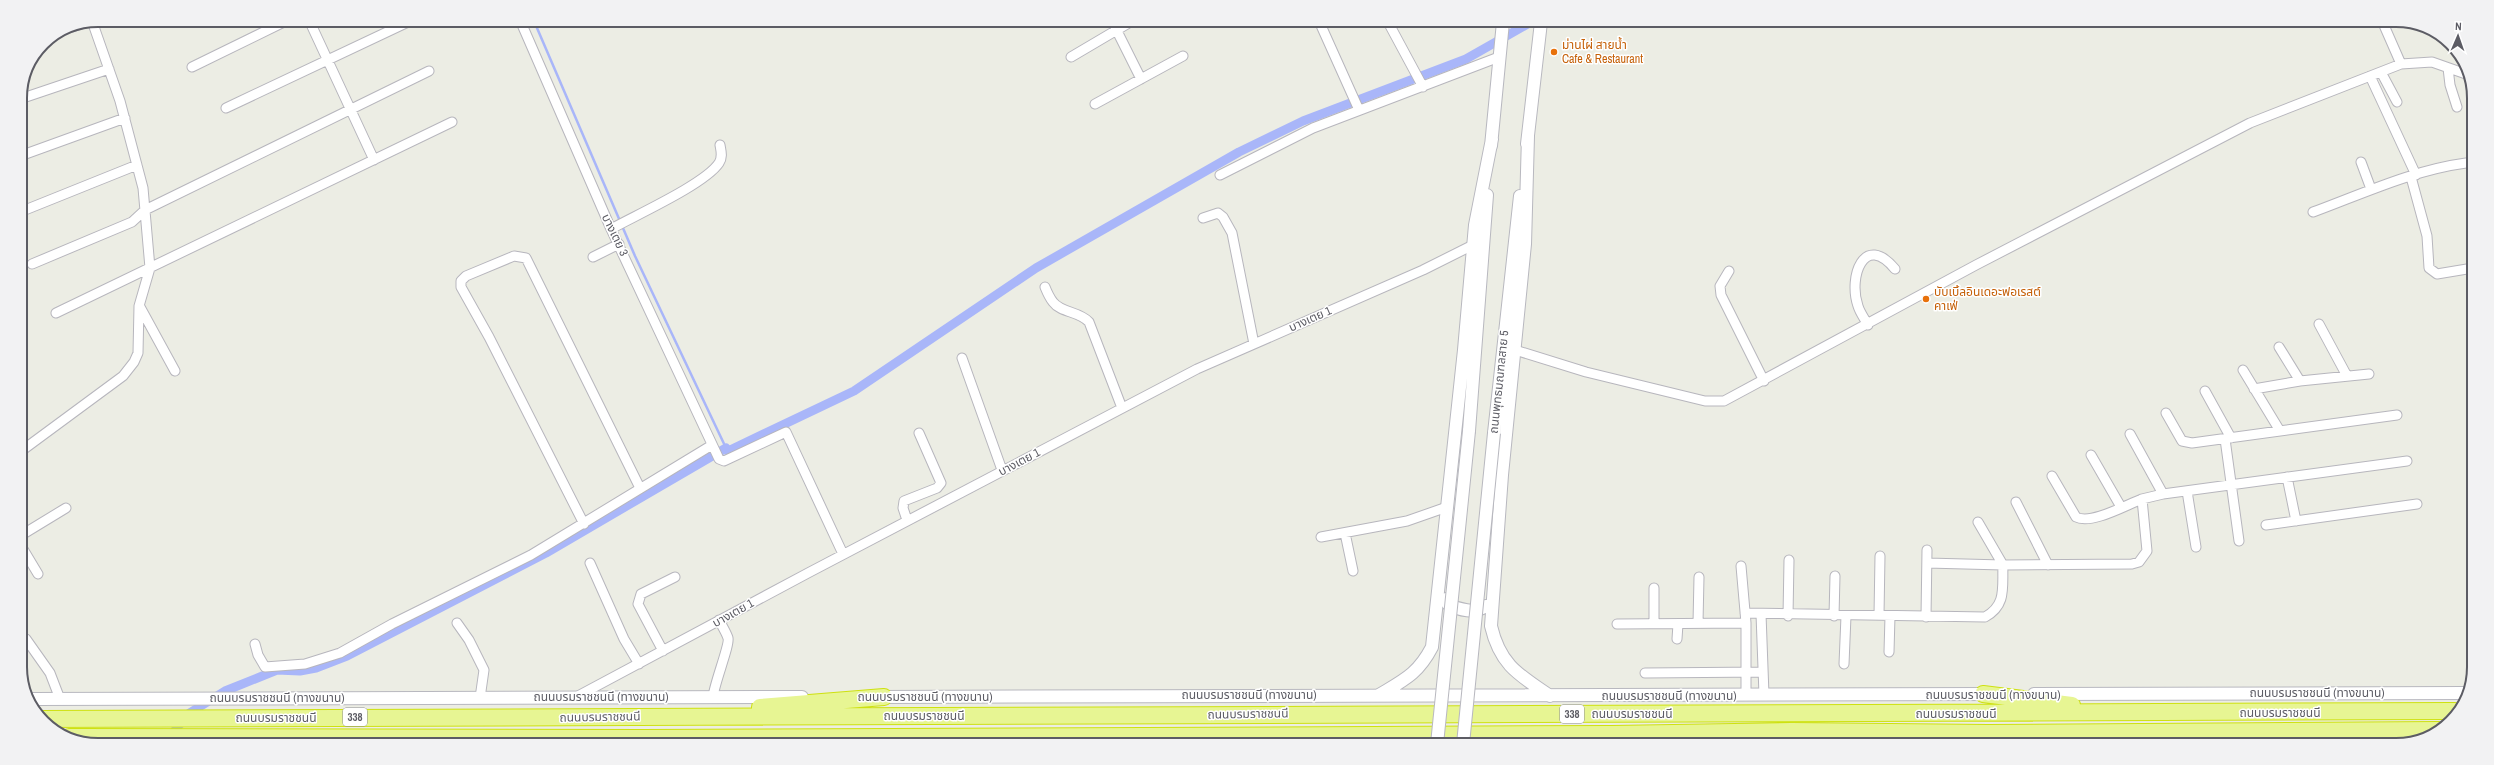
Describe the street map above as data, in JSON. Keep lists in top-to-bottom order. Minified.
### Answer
{"streets":{"highway":["ถนนบรมราชชนนี","338"],"main road":["ถนนพุทธมณฑลสาย 5","ถนนบรมราชชนนี (ทางขนาน)"],"street":["บางเตย 3","บางเตย 1"]},"crossings":[["บางเตย 3","บางเตย 1"],["บางเตย 1","ถนนบรมราชชนนี (ทางขนาน)"]],"places":["ม่านไผ่ สายน้ำ Cafe & Restaurant","บับเบิ้ลอินเดอะฟอเรสต์ คาเฟ่"],"north":"top"}
